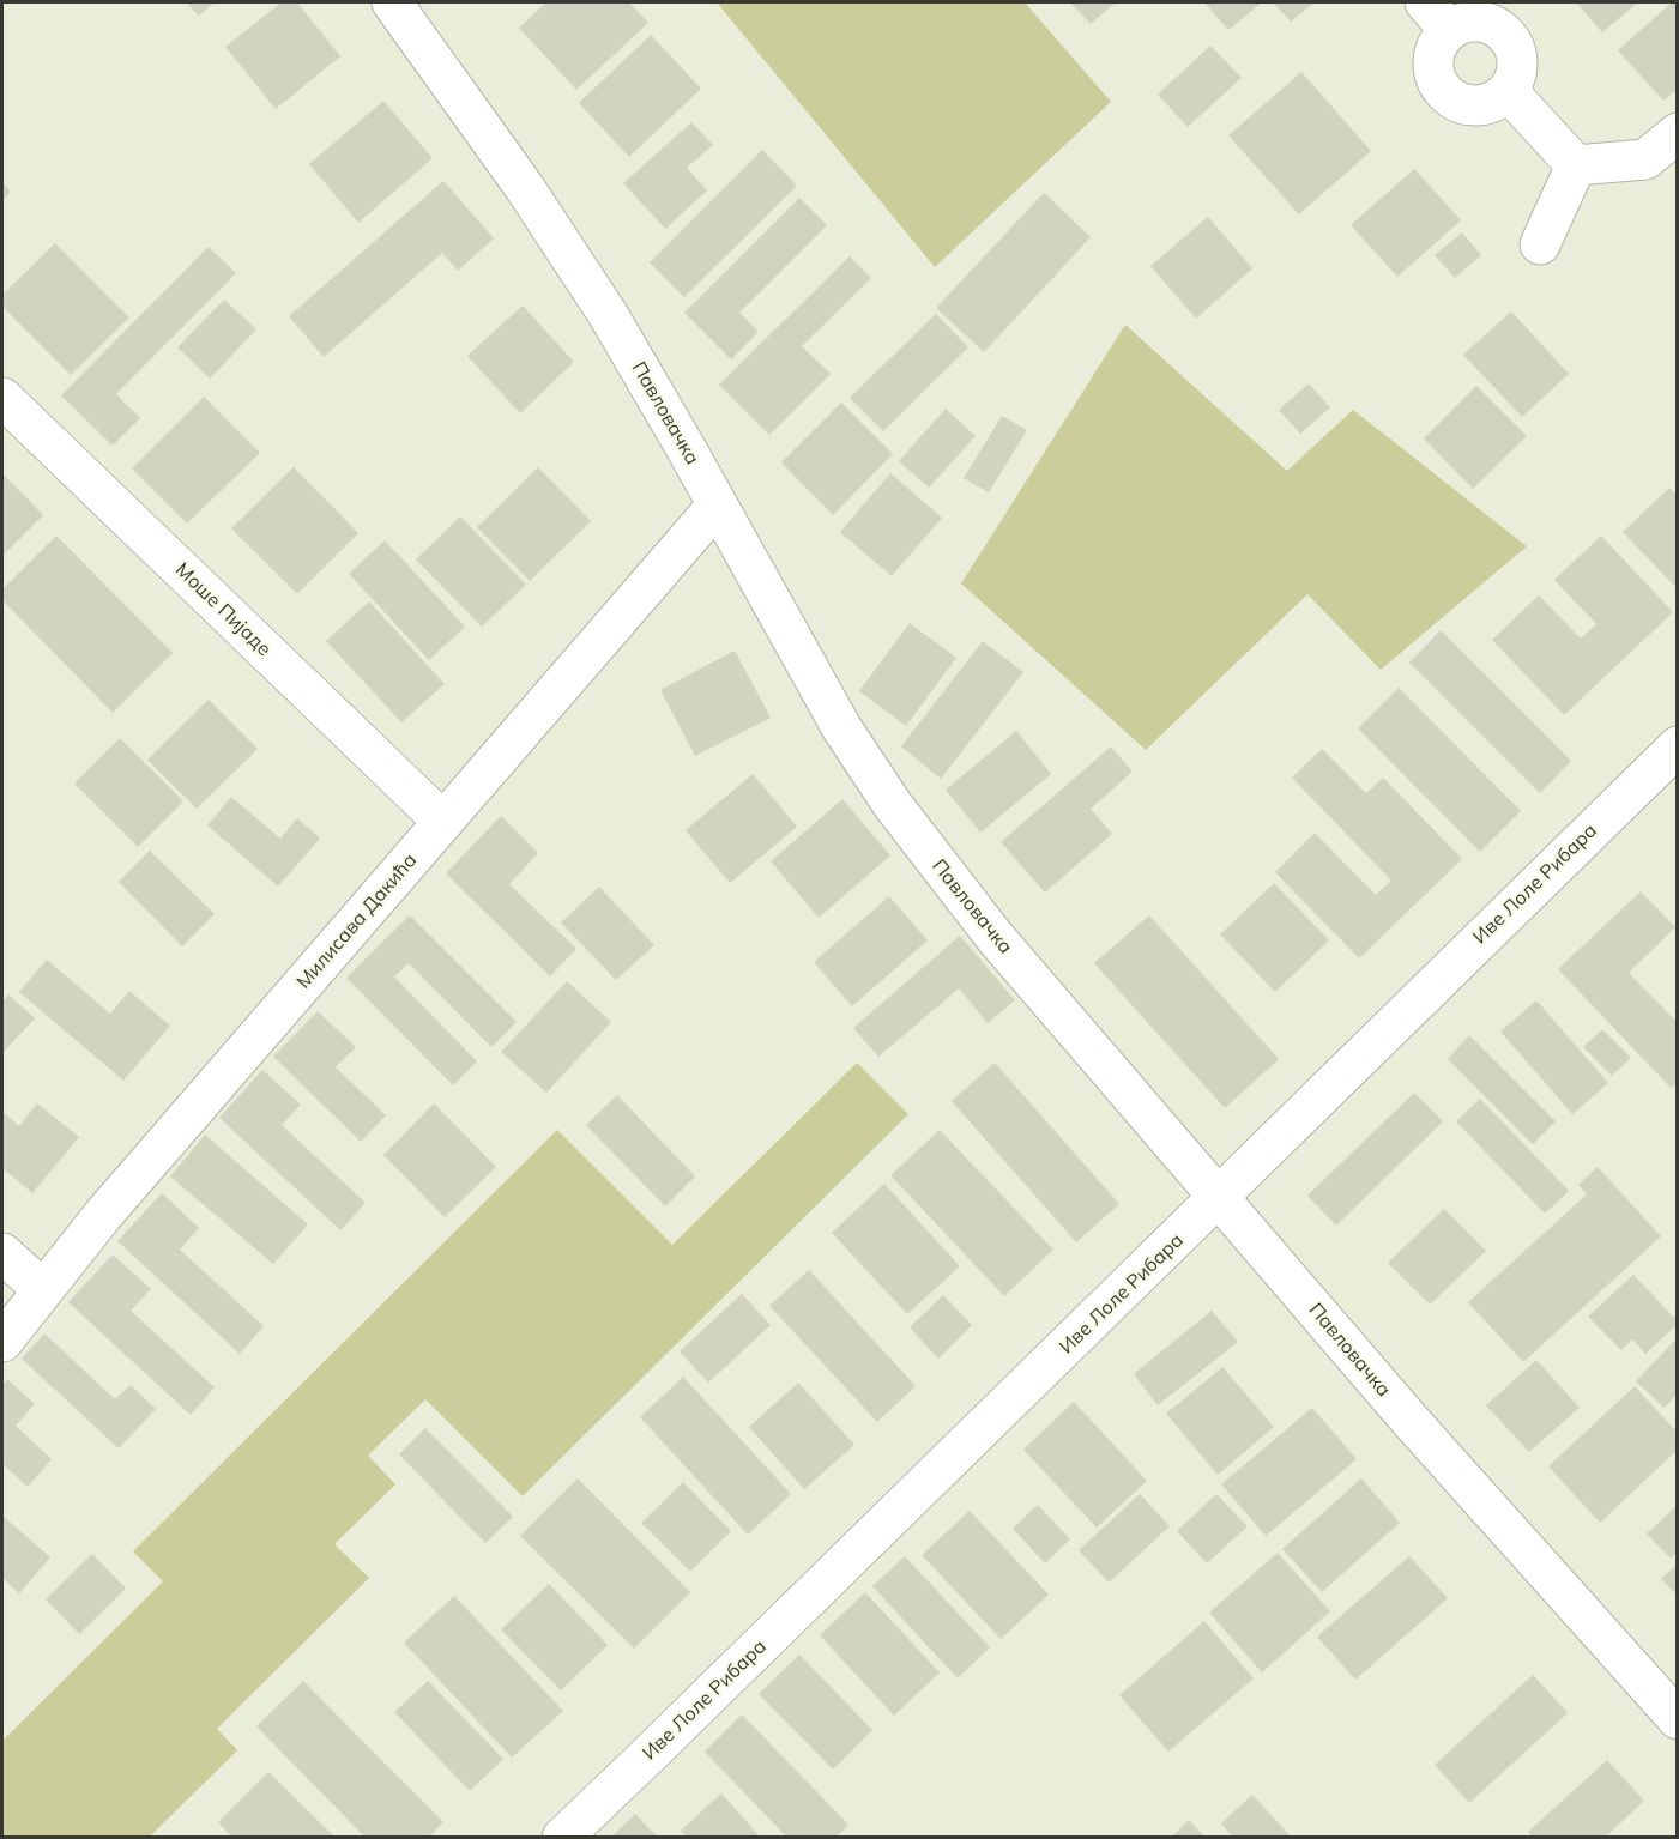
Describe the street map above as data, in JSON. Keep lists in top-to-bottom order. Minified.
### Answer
{"streets":{"street":["Павловачка","Моше Пијаде","Иве Лоле Рибара","Милисава Дакића"]},"crossings":[["Павловачка","Иве Лоле Рибара"],["Павловачка","Милисава Дакића"],["Моше Пијаде","Милисава Дакића"]]}
